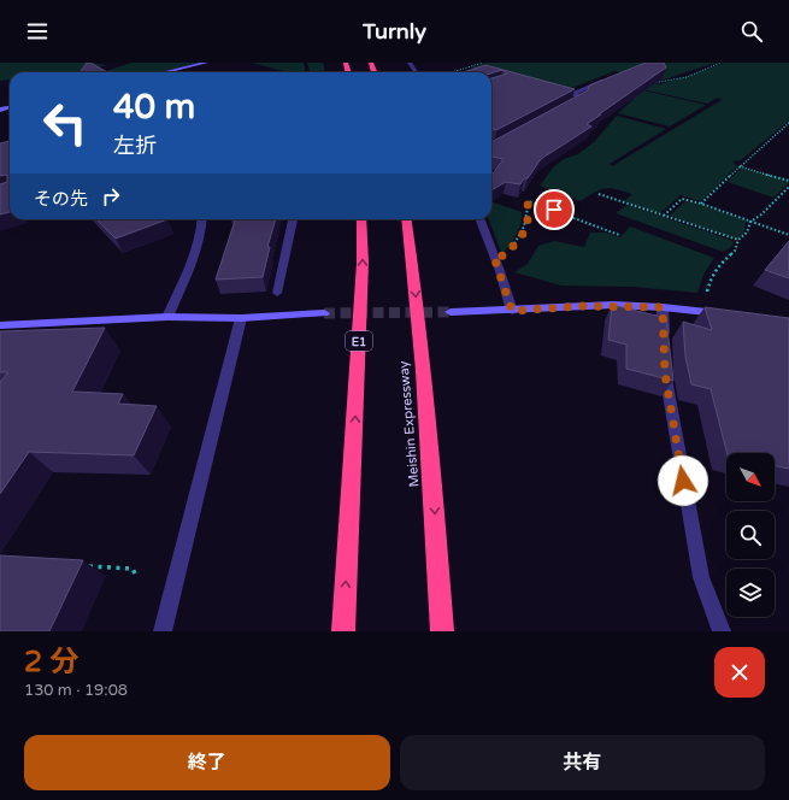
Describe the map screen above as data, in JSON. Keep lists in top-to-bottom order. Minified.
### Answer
{"streets":{"highway":["E1","Meishin Expressway"]},"north":"bottom right","page":{"header":"Turnly","turn":["40 m","左折"],"then":"その先","heading":["2 分","130 m · 19:08"],"buttons":["終了","共有"]}}
